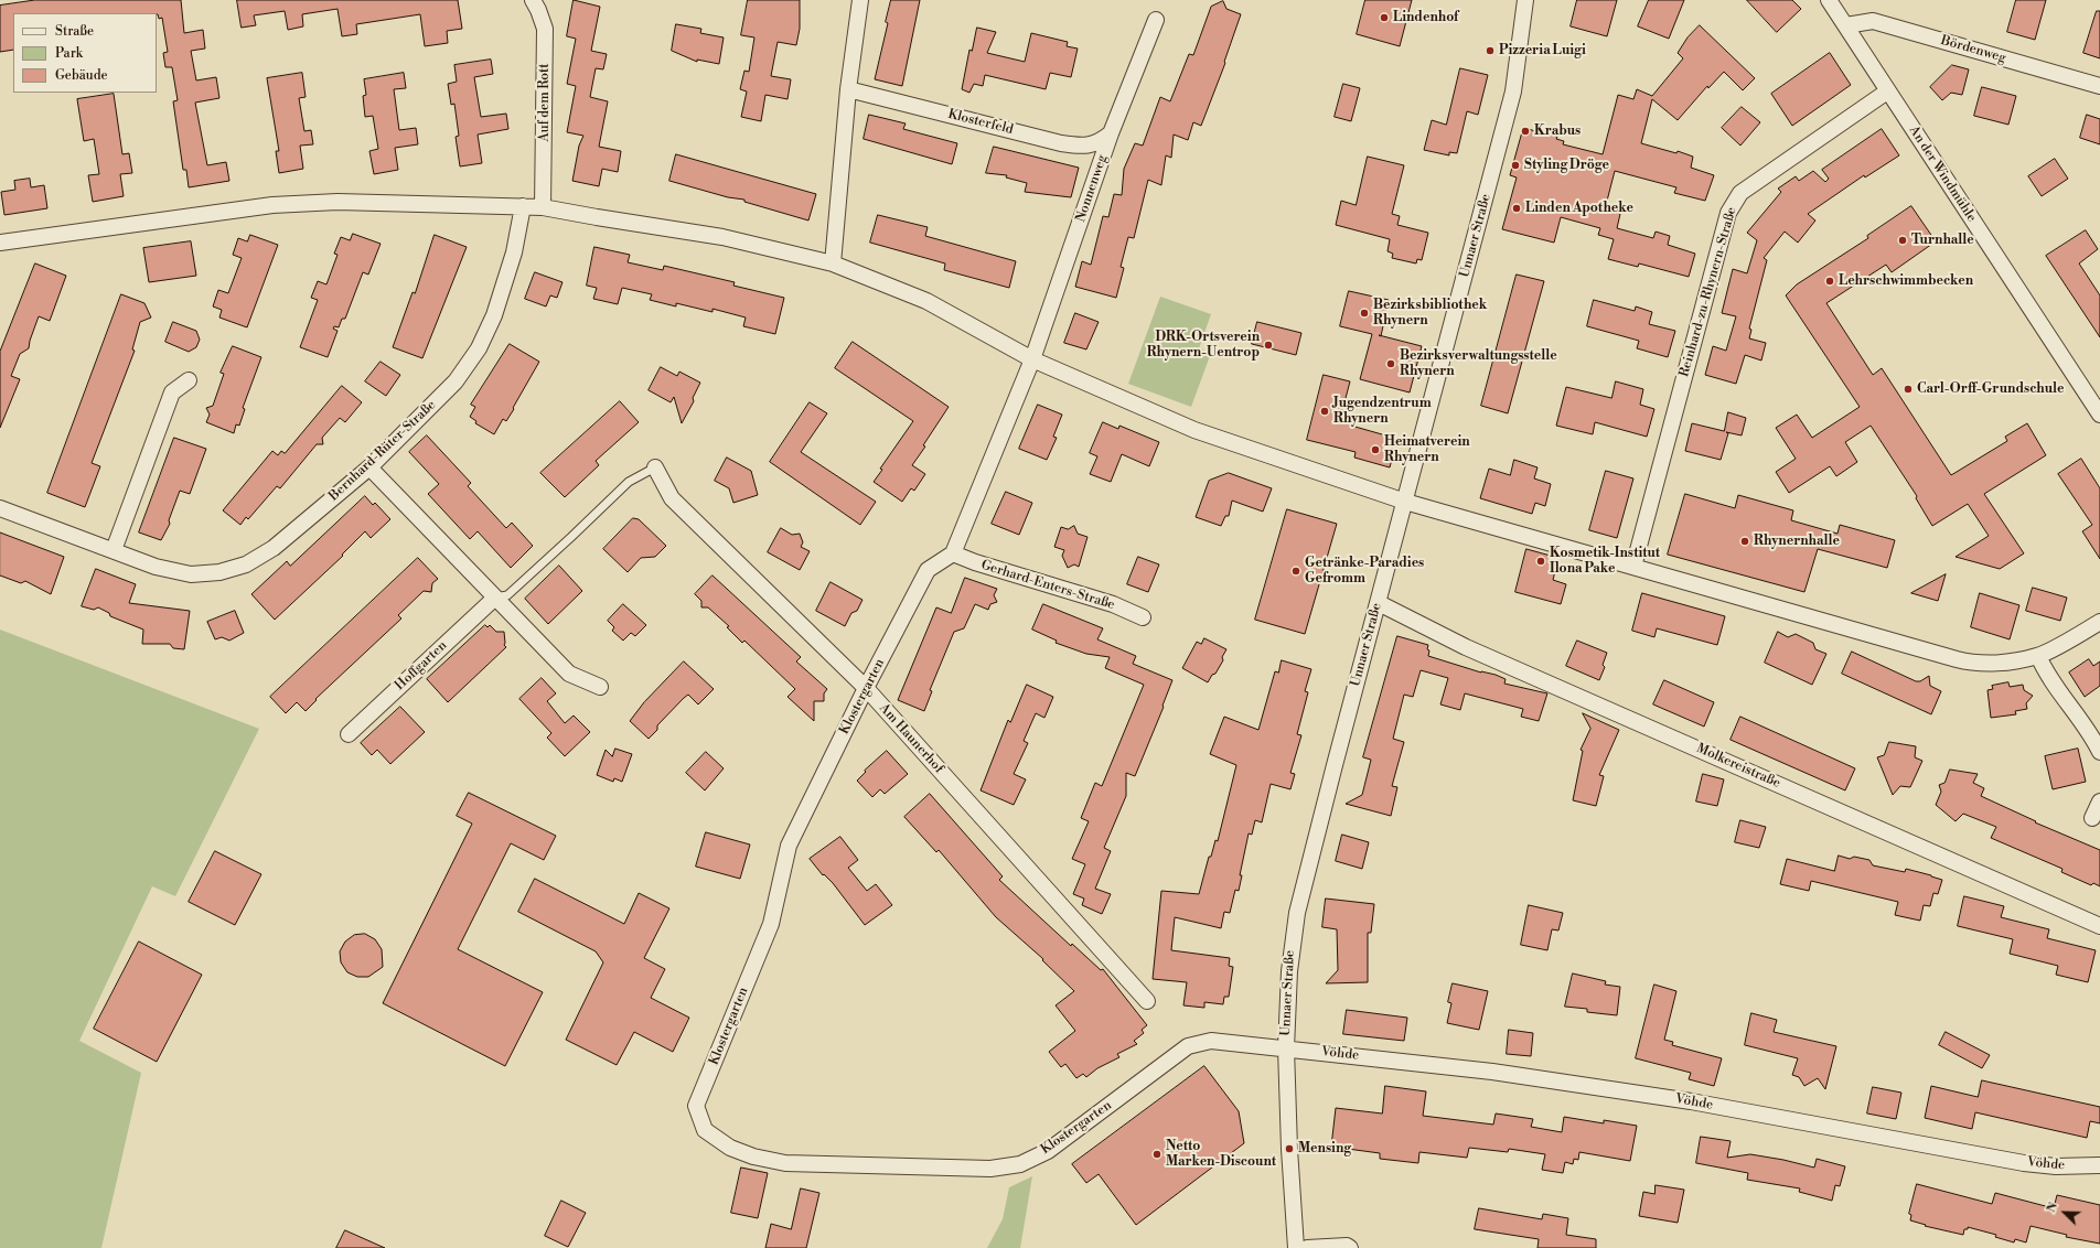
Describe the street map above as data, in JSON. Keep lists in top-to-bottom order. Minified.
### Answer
{"streets":{"street":["Bördenweg","Auf dem Rott","Klosterfeld","An der Windmühle","Nonnenweg","Unnaer Straße","Reinhard-zu-Rhynern-Straße","Bernhard-Rüter-Straße","Gerhard-Enters-Straße","Hoffgarten","Klostergarten","Am Haunerhof","Molkereistraße","Vöhde"]},"crossings":[["Bördenweg","An der Windmühle"],["Klosterfeld","Nonnenweg"],["An der Windmühle","Reinhard-zu-Rhynern-Straße"],["Unnaer Straße","Klostergarten"],["Unnaer Straße","Molkereistraße"],["Unnaer Straße","Vöhde"],["Gerhard-Enters-Straße","Klostergarten"],["Hoffgarten","Am Haunerhof"],["Klostergarten","Am Haunerhof"],["Klostergarten","Vöhde"]],"places":["Lindenhof","Pizzeria Luigi","Krabus","Styling Dröge","Linden Apotheke","Turnhalle","Lehrschwimmbecken","Bezirksbibliothek Rhynern","DRK-Ortsverein Rhynern-Uentrop","Bezirksverwaltungsstelle Rhynern","Carl-Orff-Grundschule","Jugendzentrum Rhynern","Heimatverein Rhynern","Rhynernhalle","Kosmetik-Institut Ilona Pake","Getränke-Paradies Gefromm","Mensing","Netto Marken-Discount"],"legend":["Straße","Park","Gebäude"],"north":"top left"}
